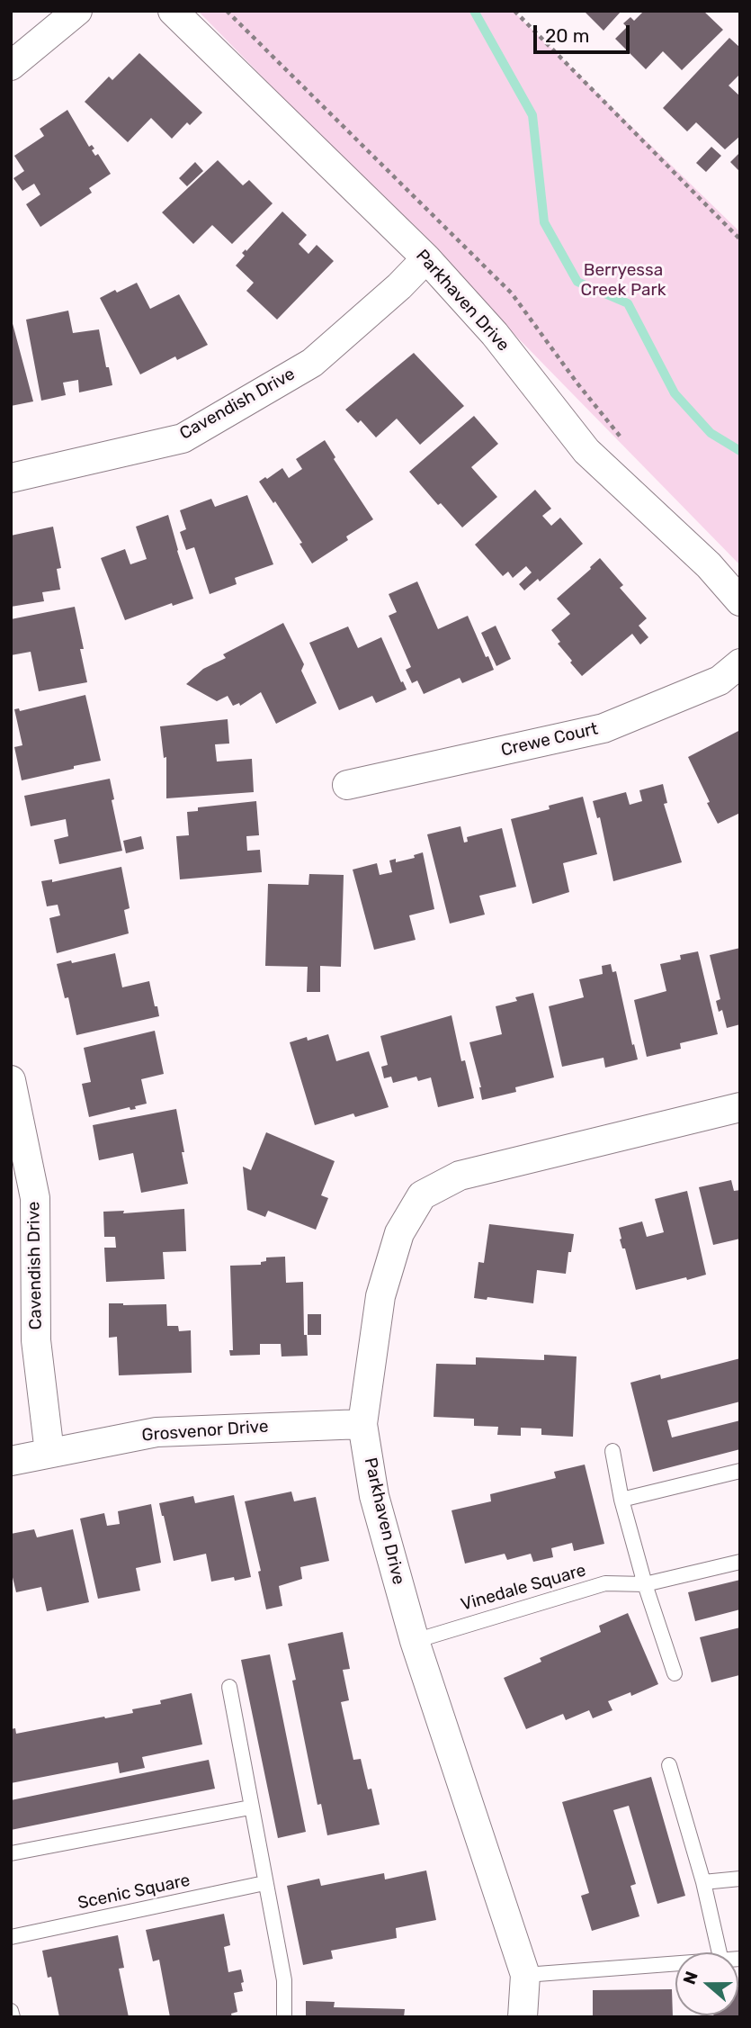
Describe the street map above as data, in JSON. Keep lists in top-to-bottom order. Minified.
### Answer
{"streets":{"street":["Parkhaven Drive","Cavendish Drive","Crewe Court","Grosvenor Drive"],"lane":["Vinedale Square","Scenic Square"]},"crossings":[["Parkhaven Drive","Cavendish Drive"],["Parkhaven Drive","Grosvenor Drive"],["Parkhaven Drive","Vinedale Square"],["Cavendish Drive","Grosvenor Drive"]],"parks":["Berryessa Creek Park"],"scale_bar":"20 m","north":"left"}
